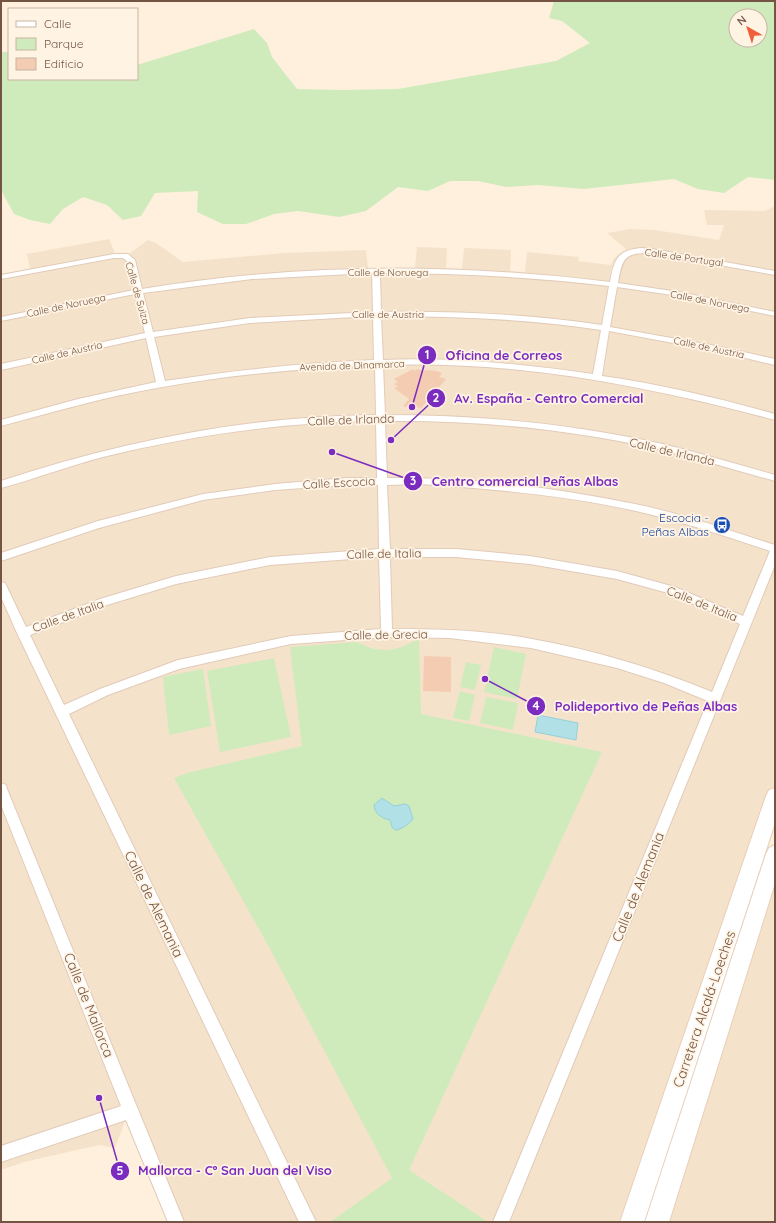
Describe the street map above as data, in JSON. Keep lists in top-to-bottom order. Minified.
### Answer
{"streets":{"main road":["Carretera Alcalá-Loeches"],"street":["Calle de Portugal","Calle de Noruega","Calle de Suiza","Calle de Austria","Avenida de Dinamarca","Calle de Irlanda","Calle Escocia","Calle de Italia","Calle de Grecia","Calle de Alemania","Calle de Mallorca"]},"crossings":[["Calle de Portugal","Calle de Noruega"],["Calle de Portugal","Calle de Austria"],["Calle de Portugal","Avenida de Dinamarca"],["Calle de Noruega","Calle de Suiza"],["Calle de Suiza","Calle de Austria"],["Calle de Suiza","Avenida de Dinamarca"],["Calle Escocia","Calle de Alemania"],["Calle de Italia","Calle de Alemania"],["Calle de Grecia","Calle de Alemania"]],"places":{"other":["Oficina de Correos","Av. España - Centro Comercial","Centro comercial Peñas Albas","Polideportivo de Peñas Albas","Mallorca - Cº San Juan del Viso"],"bus stop":["Escocia - Peñas Albas"]},"legend":["Calle","Parque","Edificio"],"north":"top left"}
